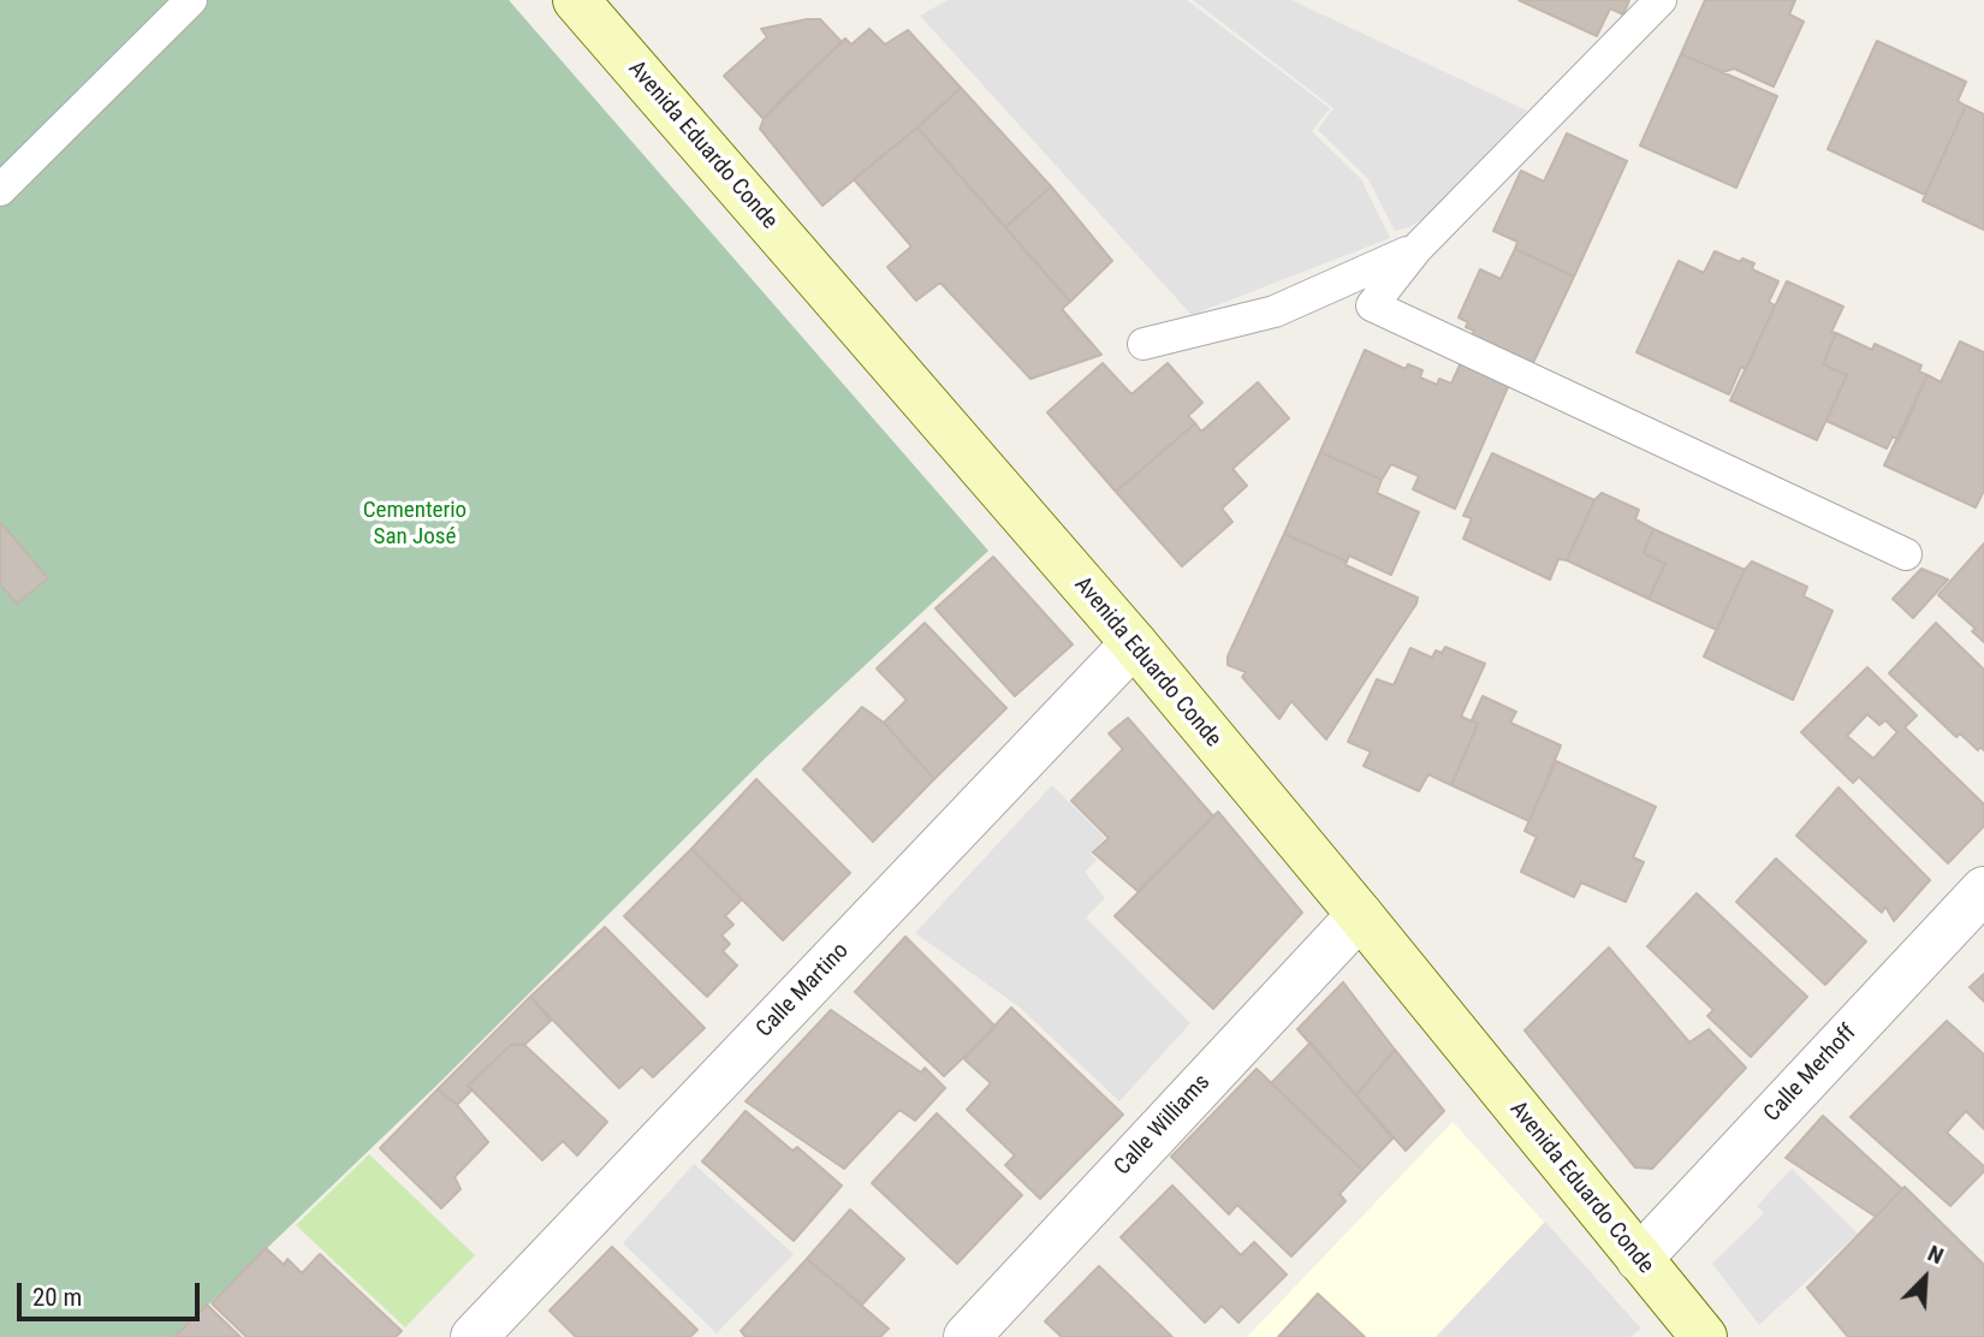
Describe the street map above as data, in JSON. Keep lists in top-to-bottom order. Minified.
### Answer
{"streets":{"street":["Avenida Eduardo Conde","Calle Martino","Calle Merhoff","Calle Williams"]},"crossings":[["Avenida Eduardo Conde","Calle Martino"],["Avenida Eduardo Conde","Calle Merhoff"],["Avenida Eduardo Conde","Calle Williams"]],"parks":["Cementerio San José"],"scale_bar":"20 m","north":"top right"}
